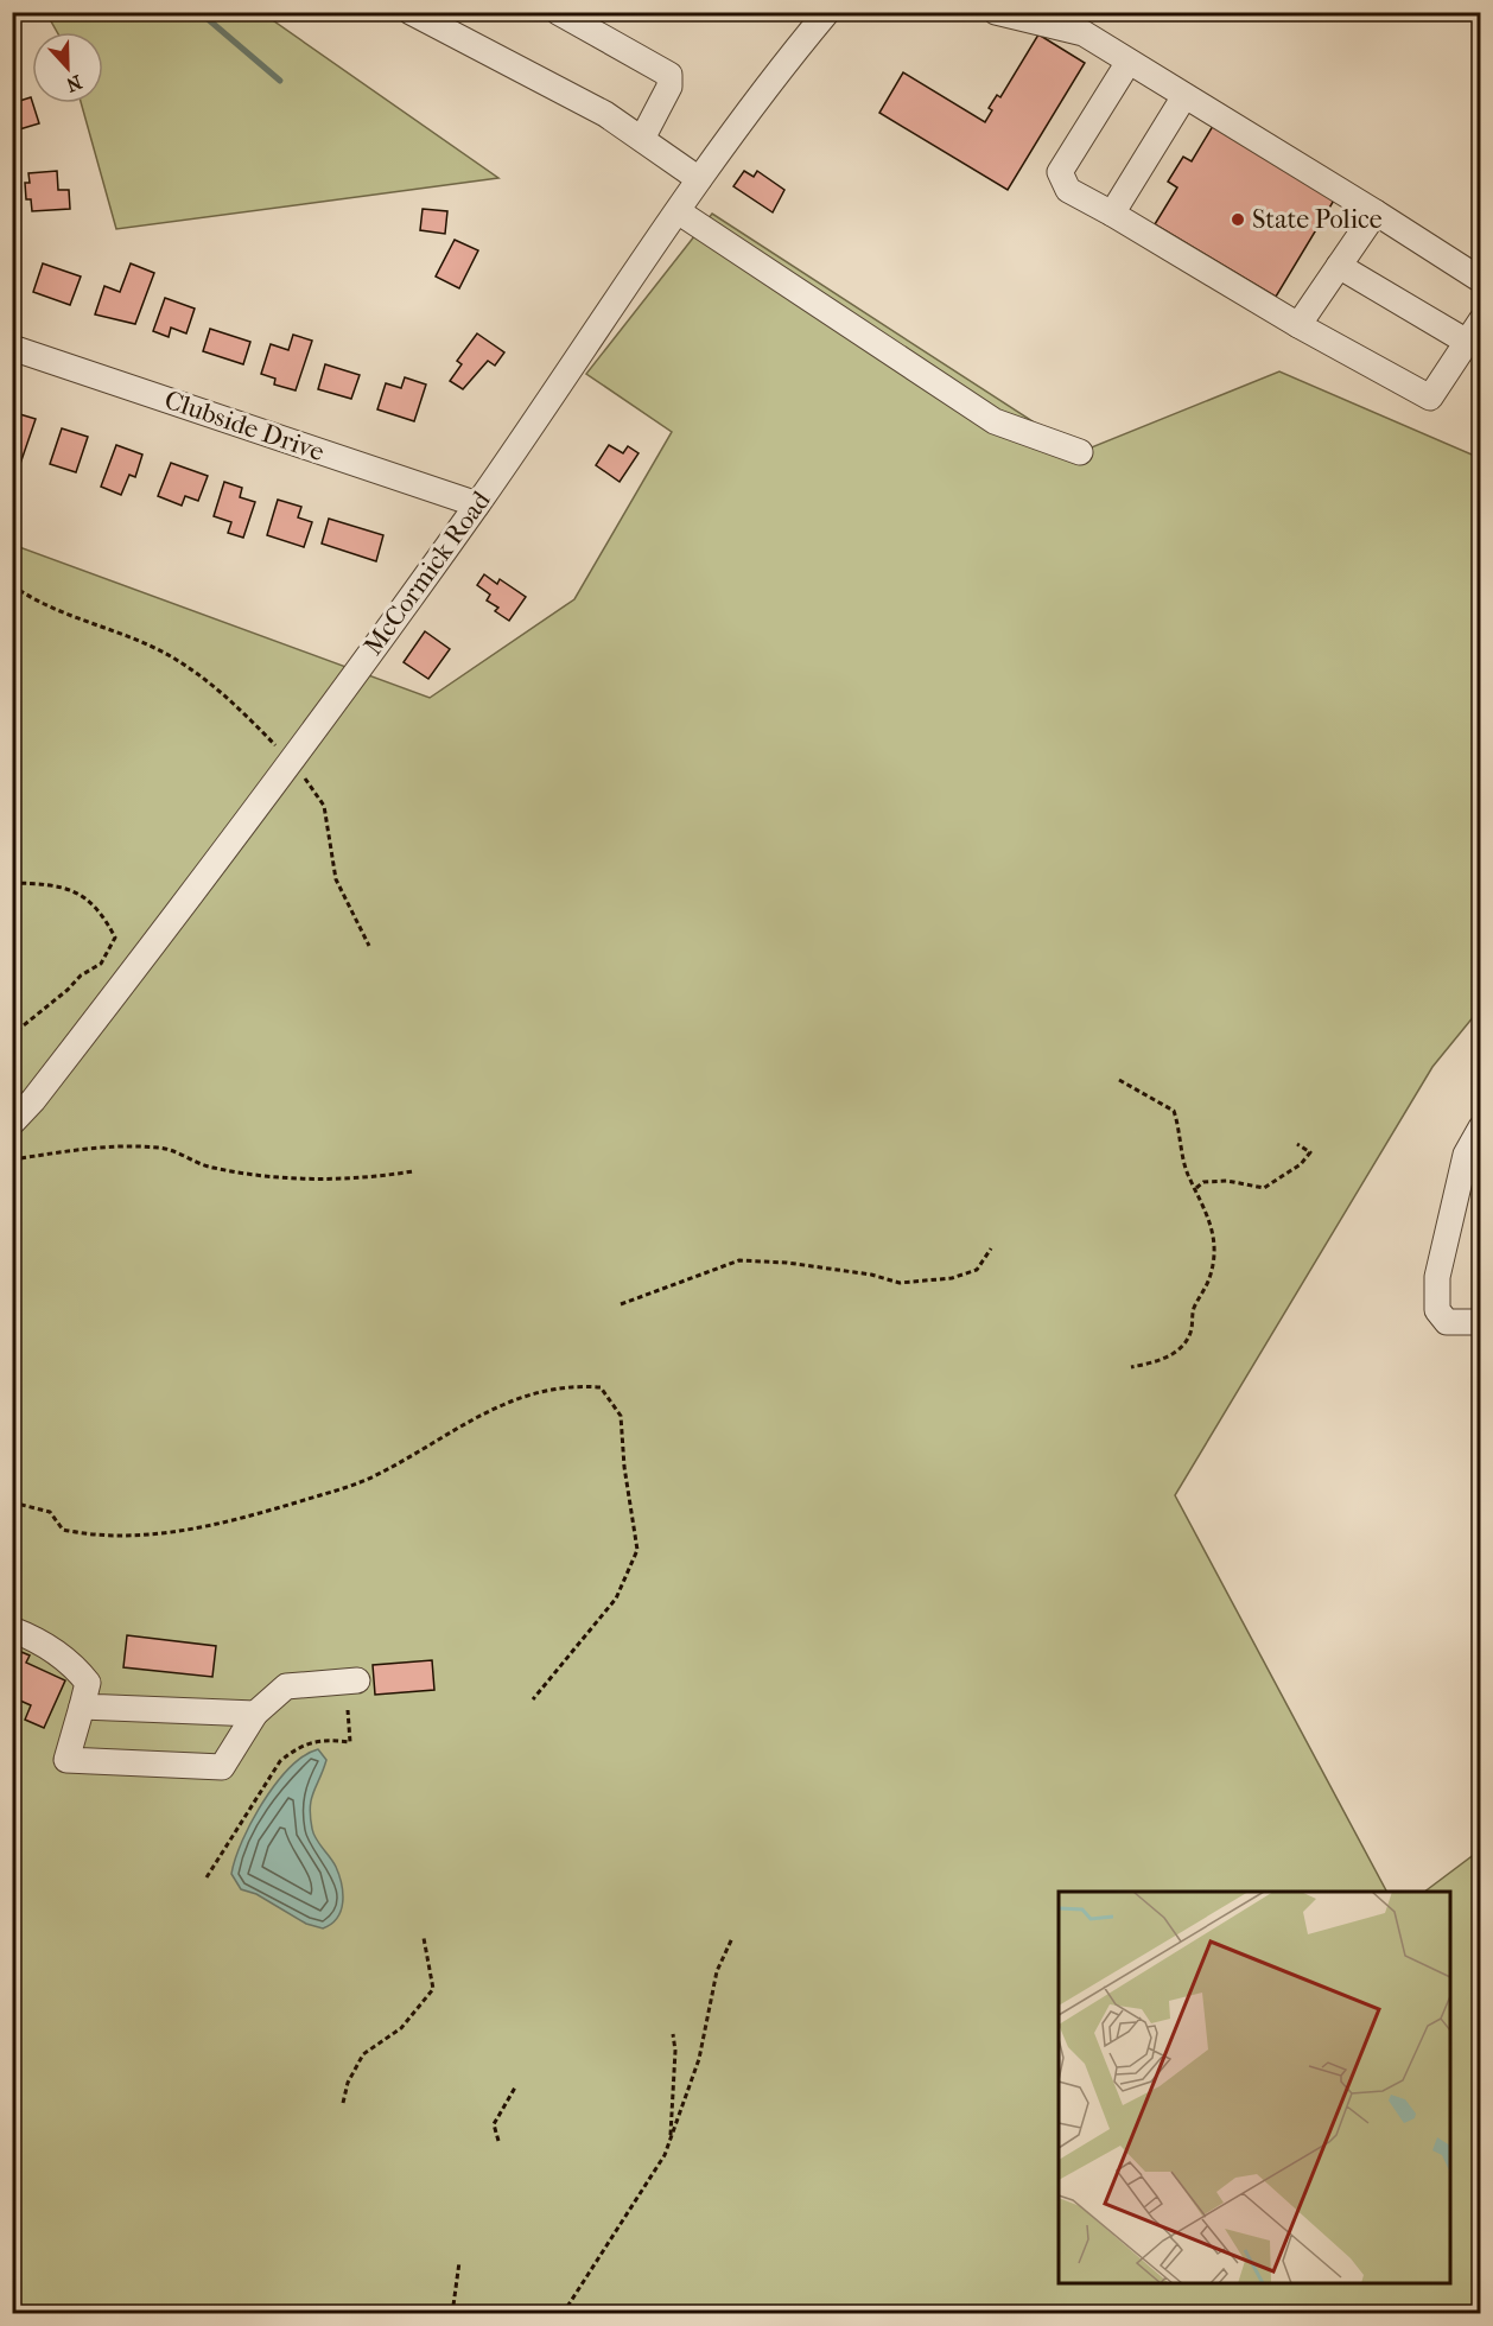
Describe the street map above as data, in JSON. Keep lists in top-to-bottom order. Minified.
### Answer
{"streets":{"street":["Clubside Drive","McCormick Road"]},"crossings":[["Clubside Drive","McCormick Road"]],"places":["State Police"],"north":"bottom"}
